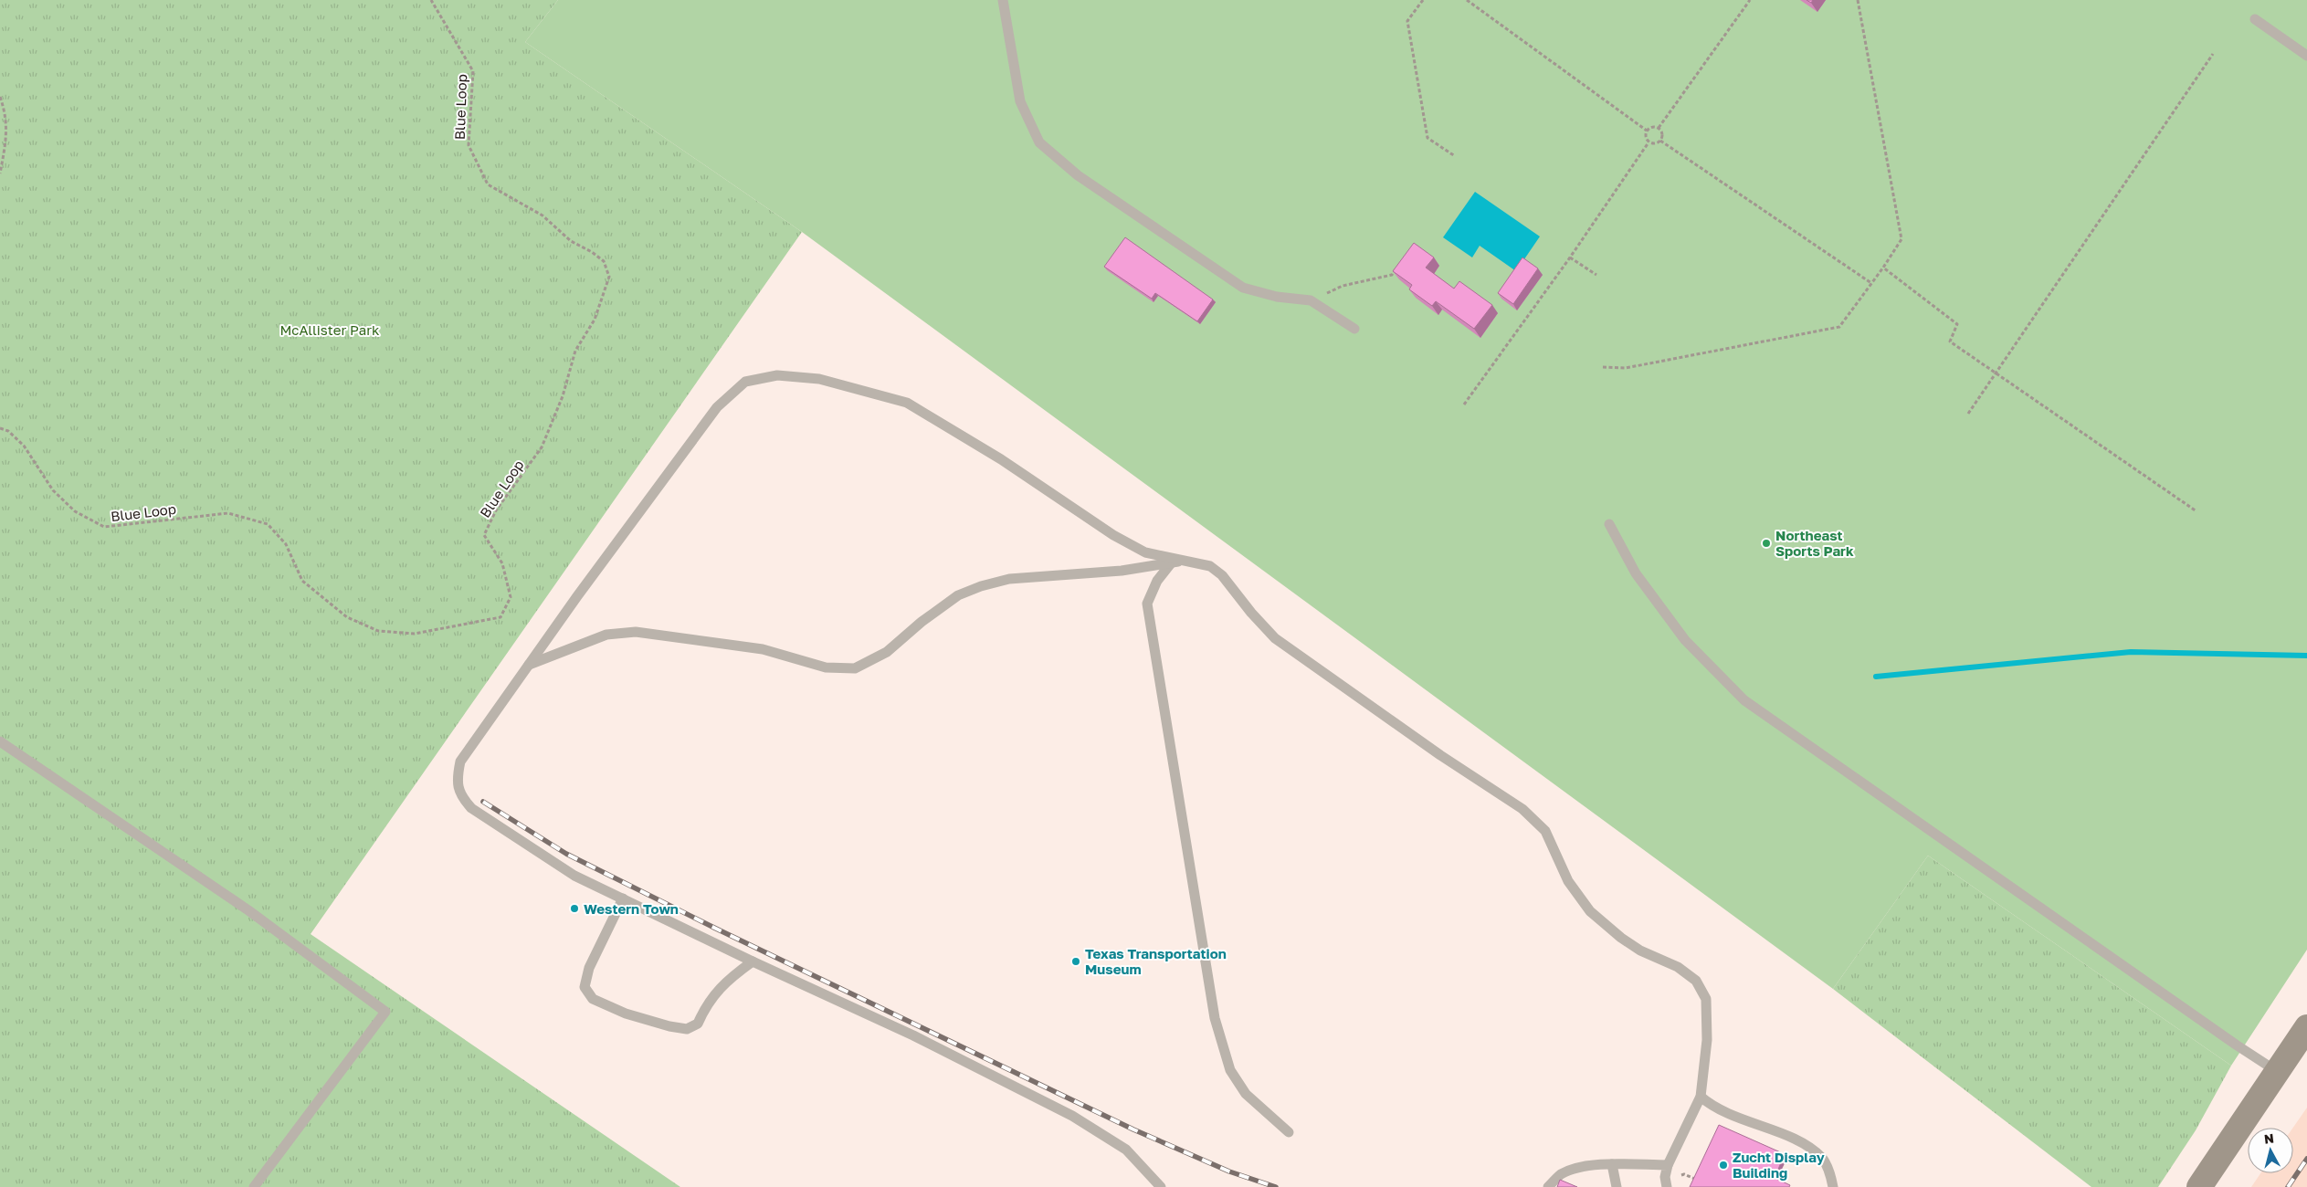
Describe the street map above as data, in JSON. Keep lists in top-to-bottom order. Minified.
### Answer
{"streets":{"path":["Blue Loop"]},"parks":["McAllister Park"],"places":["Northeast Sports Park","Western Town","Texas Transportation Museum","Zucht Display Building"],"north":"top"}
